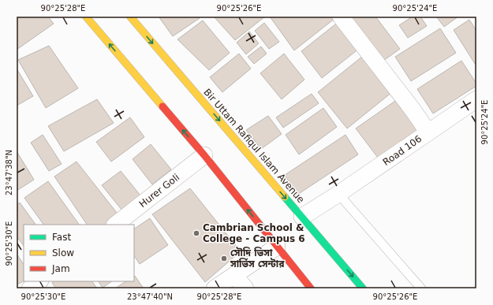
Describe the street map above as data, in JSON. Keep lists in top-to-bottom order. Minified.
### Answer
{"streets":{"main road":["Bir Uttam Rafiqul Islam Avenue"],"street":["Road 106","Hurer Goli"]},"crossings":[["Bir Uttam Rafiqul Islam Avenue","Road 106"]],"places":["Cambrian School & College - Campus 6","সৌদি ভিসা সার্ভিস সেন্টার"],"legend":["Fast","Slow","Jam"],"coordinates":["90°25'28\"E","90°25'26\"E","90°25'24\"E","23°47'38\"N","90°25'30\"E","23°47'40\"N"]}
